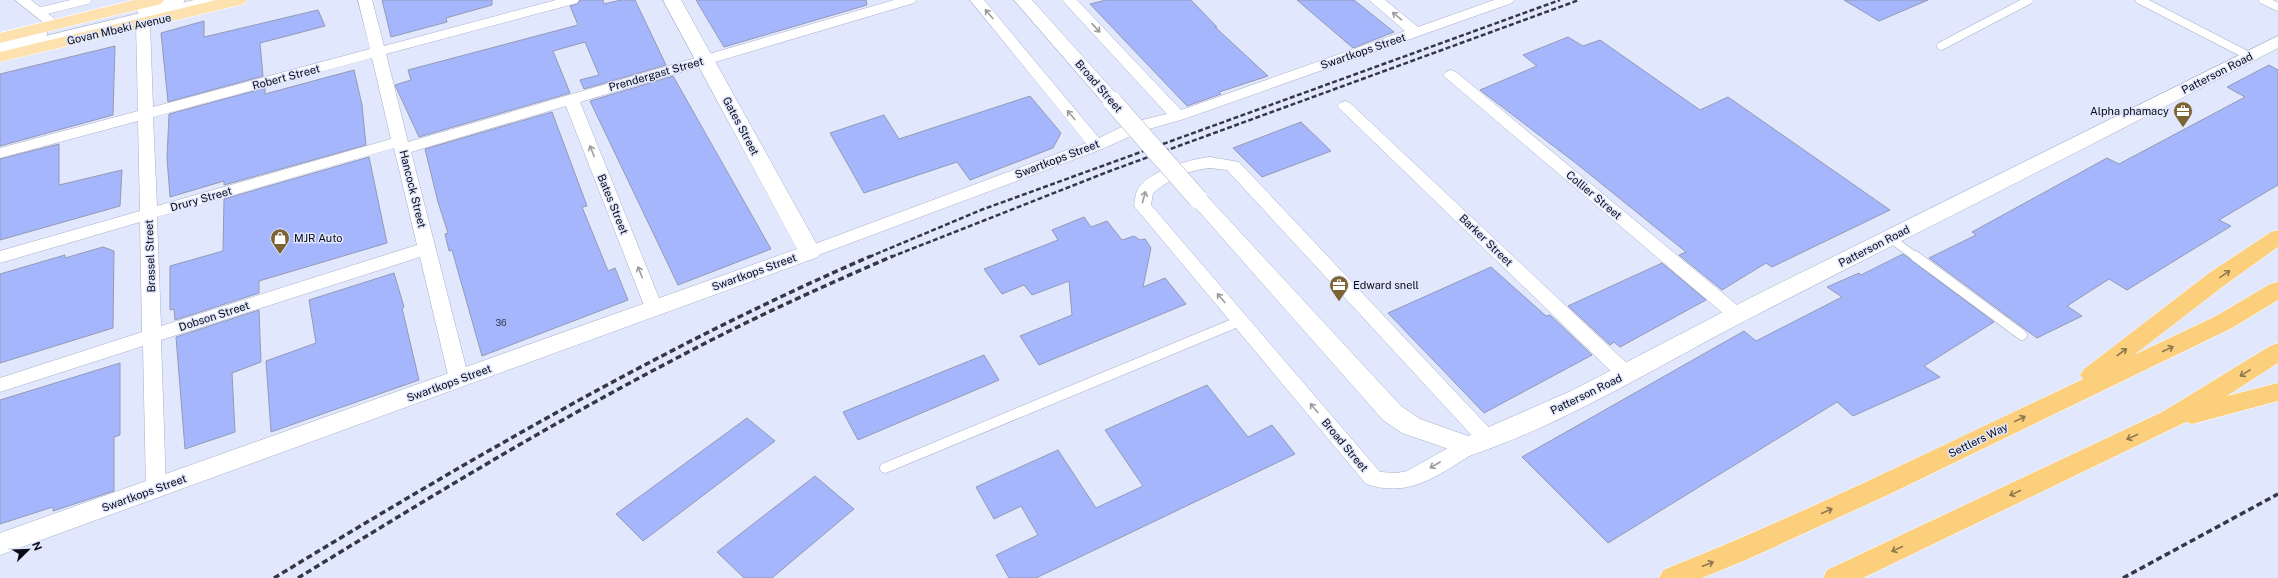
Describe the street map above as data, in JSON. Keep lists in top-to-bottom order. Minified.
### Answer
{"streets":{"highway":["Settlers Way"],"main road":["Govan Mbeki Avenue"],"street":["Swartkops Street","Patterson Road","Prendergast Street","Robert Street","Broad Street","Gates Street","Hancock Street","Collier Street","Drury Street","Bates Street","Barker Street","Brassel Street","Dobson Street"]},"crossings":[["Govan Mbeki Avenue","Brassel Street"],["Swartkops Street","Gates Street"],["Swartkops Street","Hancock Street"],["Swartkops Street","Bates Street"],["Swartkops Street","Brassel Street"],["Patterson Road","Broad Street"],["Patterson Road","Collier Street"],["Patterson Road","Barker Street"],["Prendergast Street","Gates Street"],["Prendergast Street","Hancock Street"],["Prendergast Street","Drury Street"],["Prendergast Street","Bates Street"],["Robert Street","Hancock Street"],["Robert Street","Brassel Street"],["Hancock Street","Drury Street"],["Hancock Street","Dobson Street"],["Drury Street","Brassel Street"],["Brassel Street","Dobson Street"]],"one_way":["Bates Street"],"places":{"office":["Alpha phamacy","Edward snell"],"shop":["MJR Auto"]},"house_numbers":["36"],"north":"top right"}
